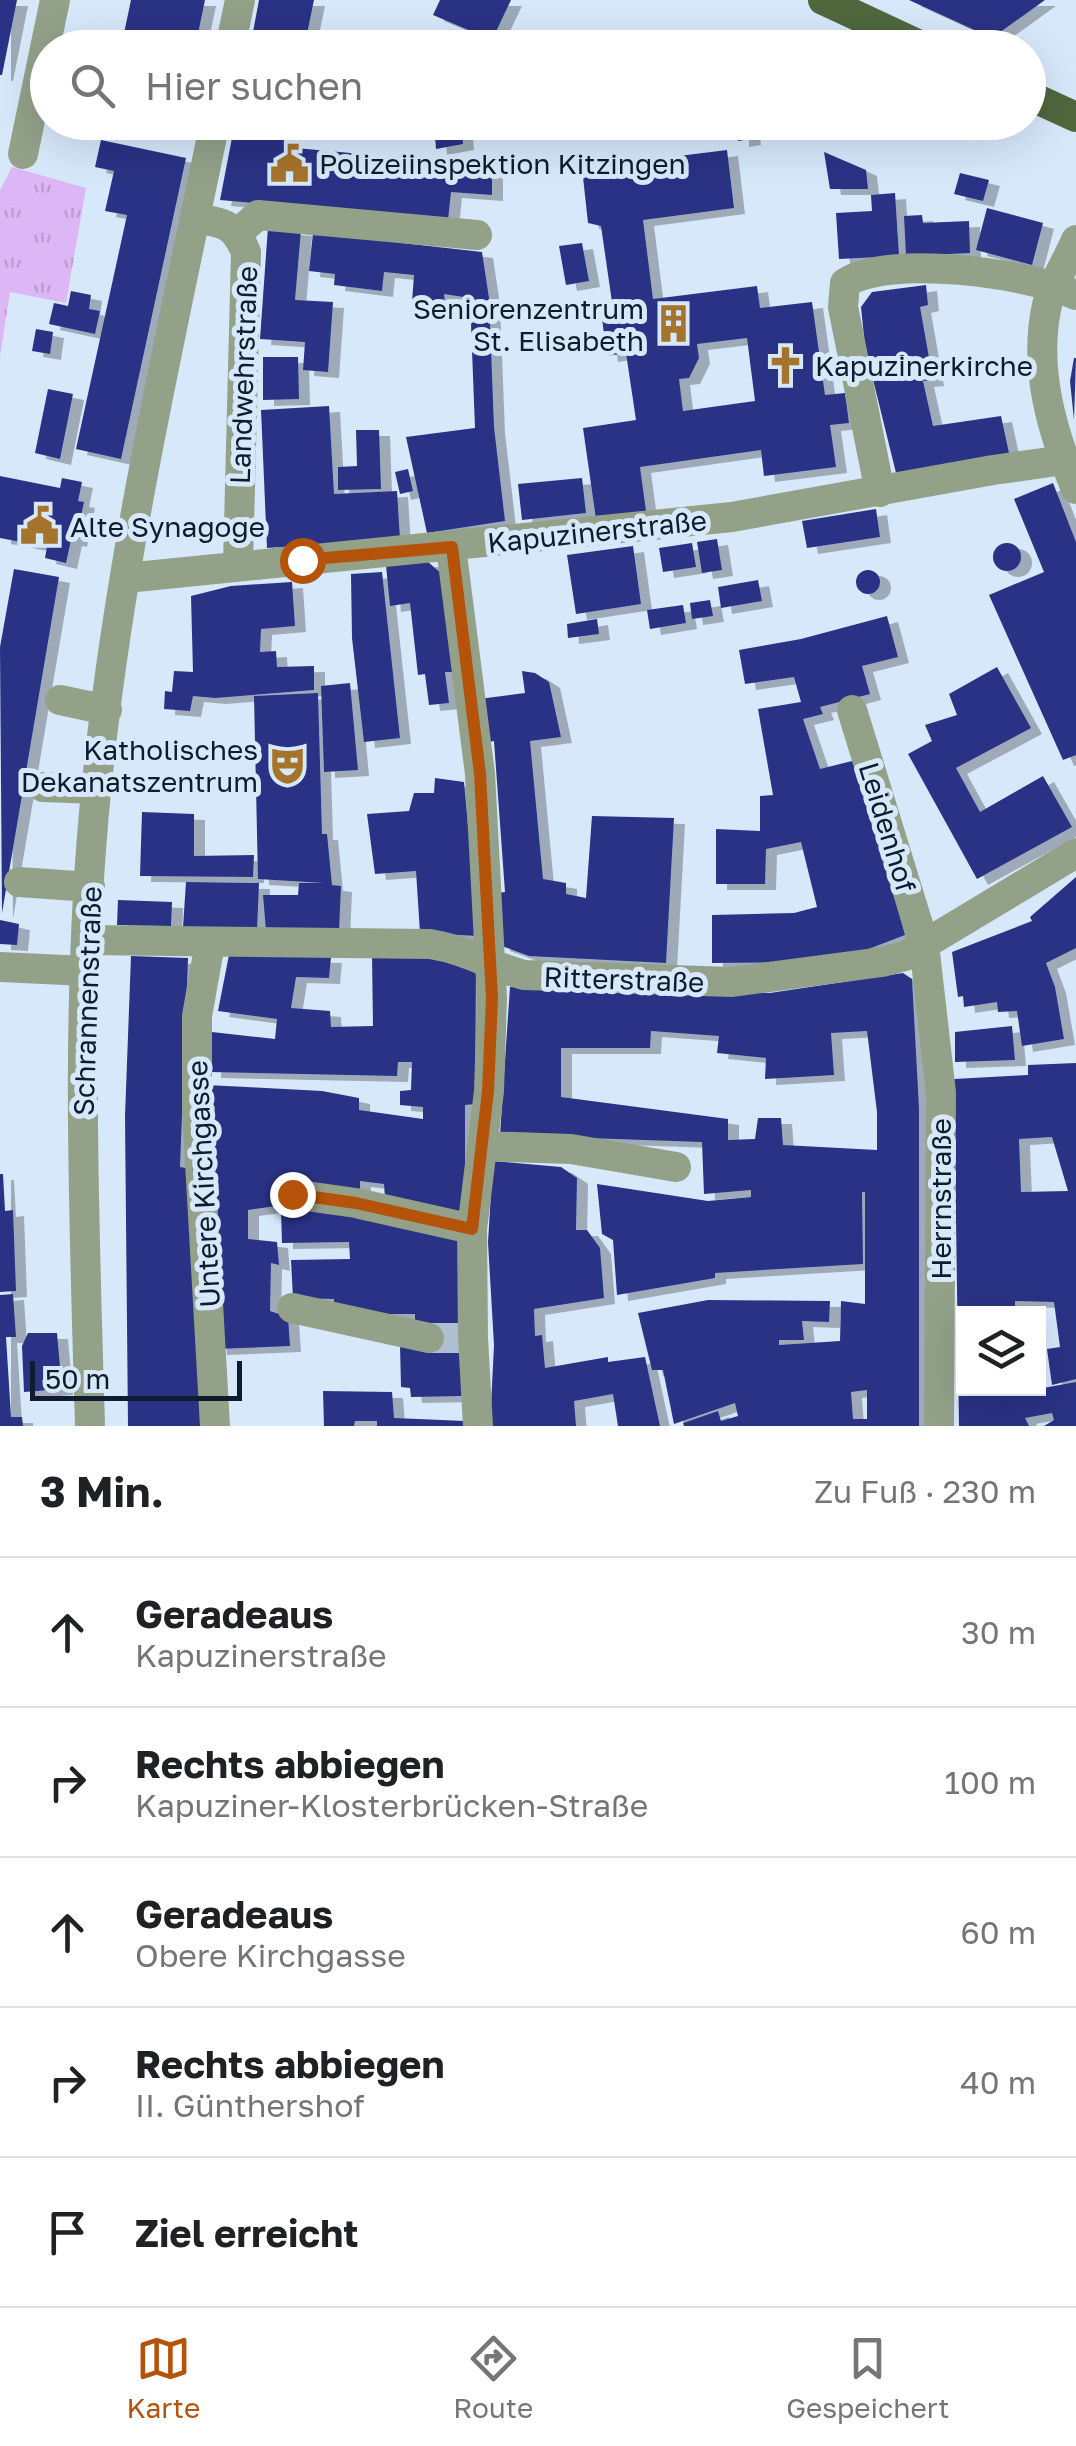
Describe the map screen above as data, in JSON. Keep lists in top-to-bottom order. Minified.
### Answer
{"streets":{"street":["Landwehrstraße","Kapuzinerstraße","Leidenhof","Ritterstraße","Schrannenstraße","Untere Kirchgasse","Herrnstraße"]},"crossings":[["Landwehrstraße","Kapuzinerstraße"],["Kapuzinerstraße","Schrannenstraße"],["Leidenhof","Ritterstraße"],["Leidenhof","Herrnstraße"],["Ritterstraße","Schrannenstraße"],["Ritterstraße","Untere Kirchgasse"],["Ritterstraße","Herrnstraße"]],"places":{"public building":["Polizeiinspektion Kitzingen","Alte Synagoge"],"building":["Seniorenzentrum St. Elisabeth"],"church":["Kapuzinerkirche"],"theatre":["Katholisches Dekanatszentrum"]},"scale_bar":"50 m","page":{"search":"Hier suchen","scale":"50 m","heading":["3 Min.","Zu Fuß · 230 m"],"list":[["Geradeaus","Kapuzinerstraße","30 m"],["Rechts abbiegen","Kapuziner-Klosterbrücken-Straße","100 m"],["Geradeaus","Obere Kirchgasse","60 m"],["Rechts abbiegen","II. Günthershof","40 m"],"Ziel erreicht"],"nav":["Karte","Route","Gespeichert"]}}
